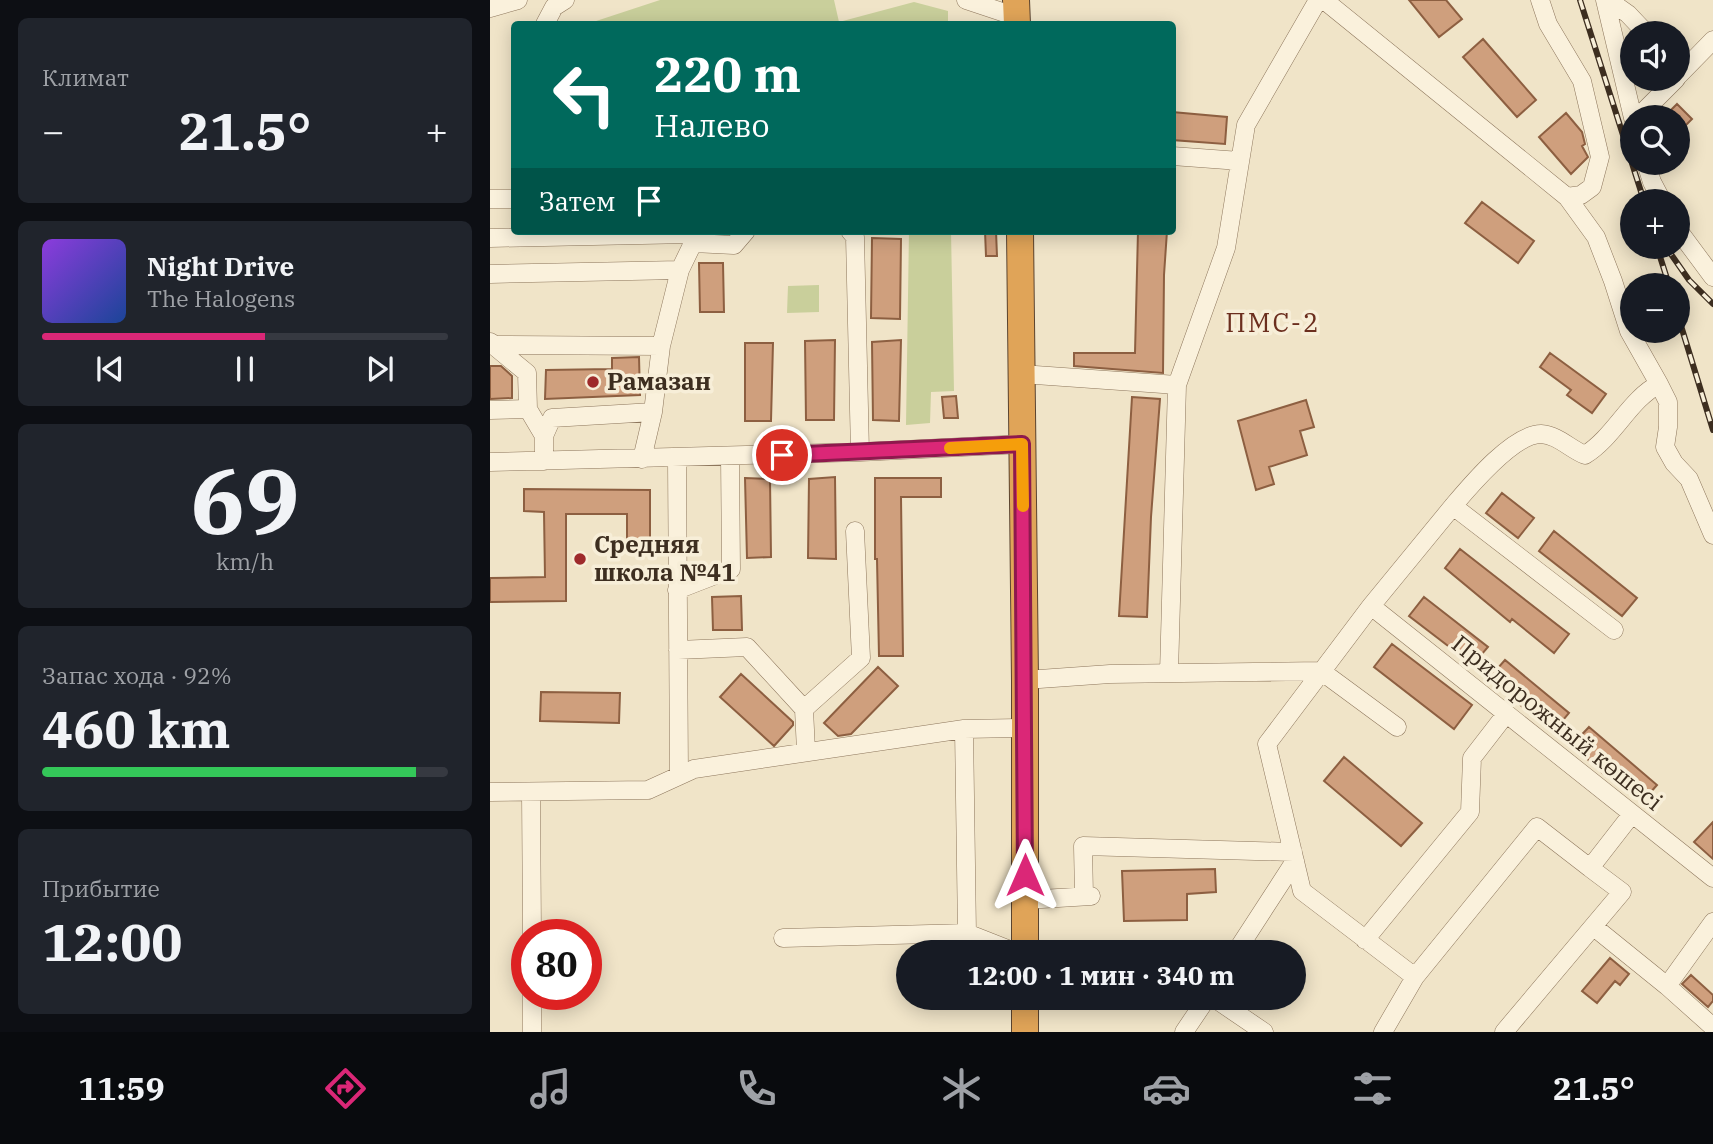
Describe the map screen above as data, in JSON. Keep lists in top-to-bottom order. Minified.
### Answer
{"streets":{"street":["Придорожный көшесі"]},"districts":["ПМС-2"],"places":["Рамазан","Средняя школа №41"],"page":{"tile":["Климат",["69","km/h"],["Запас хода · 92%","460 km"],["Прибытие","12:00"]],"map_buttons":["+","−"],"turn":["220 m","Налево"],"heat":["−","21.5°","+"],"then":"Затем","song":["Night Drive","The Halogens"],"limit":"80","trip":"12:00 · 1 мин · 340 m","tabs":["11:59","21.5°"]}}
